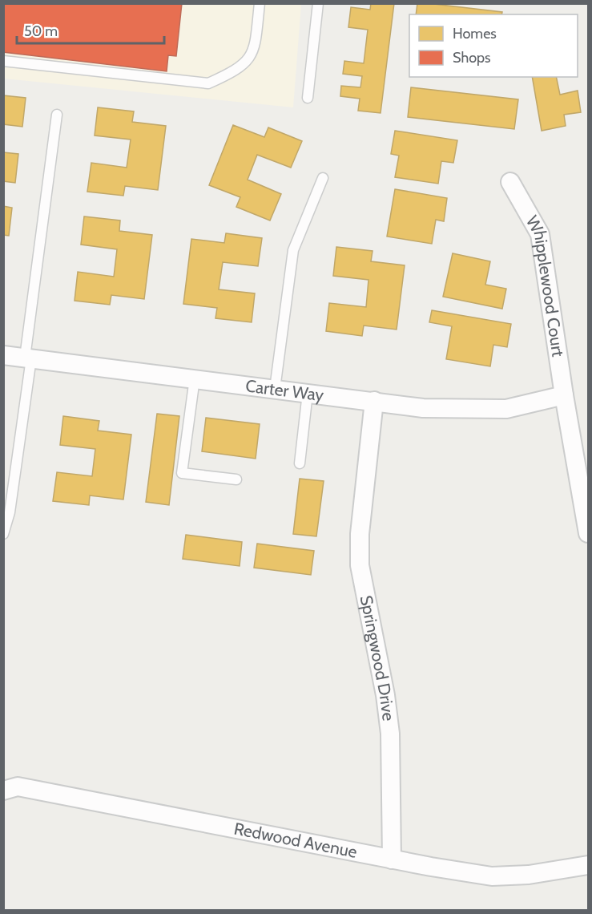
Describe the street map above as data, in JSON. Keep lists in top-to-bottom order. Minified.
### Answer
{"streets":{"street":["Whipplewood Court","Carter Way","Springwood Drive","Redwood Avenue"]},"crossings":[["Whipplewood Court","Carter Way"],["Carter Way","Springwood Drive"],["Springwood Drive","Redwood Avenue"]],"legend":["Homes","Shops"],"scale_bar":"50 m"}
